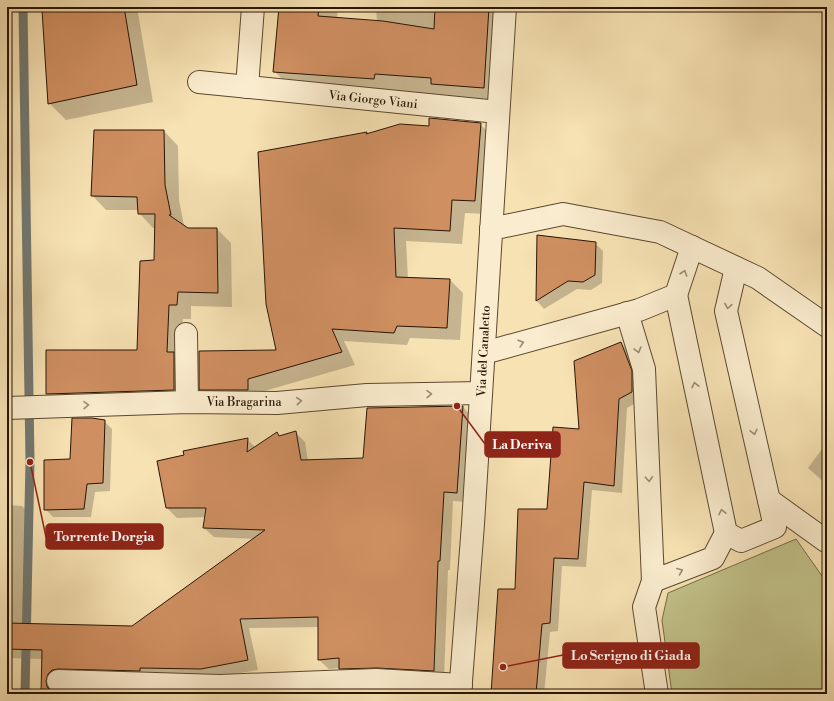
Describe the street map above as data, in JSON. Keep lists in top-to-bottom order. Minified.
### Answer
{"streets":{"street":["Via Giorgo Viani","Via del Canaletto","Via Bragarina"]},"crossings":[["Via Giorgo Viani","Via del Canaletto"],["Via del Canaletto","Via Bragarina"]],"one_way":["Via Bragarina"],"places":["La Deriva","Torrente Dorgia","Lo Scrigno di Giada"]}
